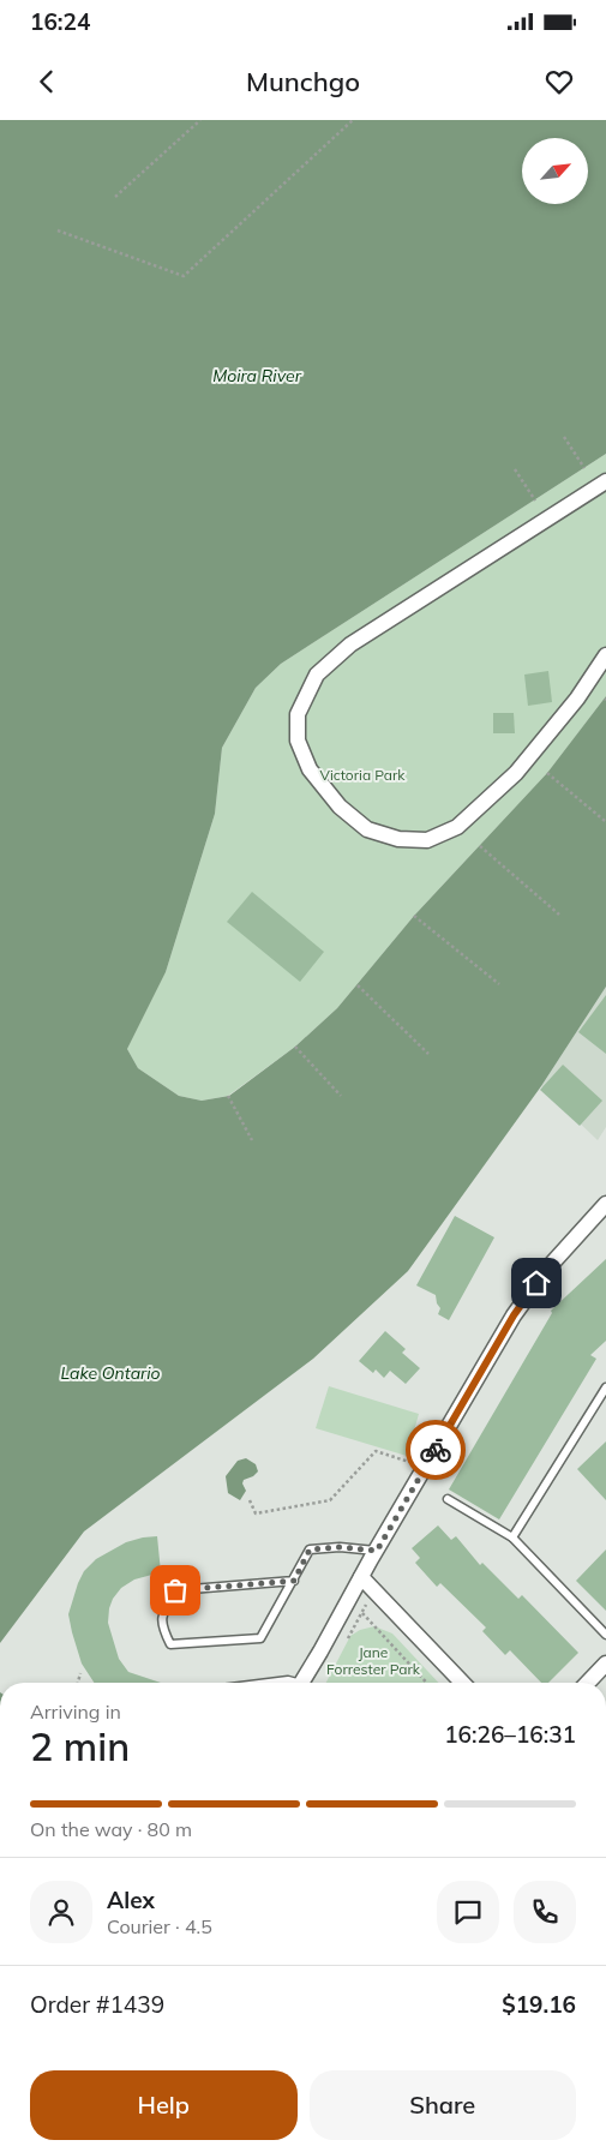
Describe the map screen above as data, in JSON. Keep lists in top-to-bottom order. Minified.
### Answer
{"water":["Moira River","Lake Ontario"],"parks":["Victoria Park","Jane Forrester Park"],"north":"top right","page":{"status":"16:24","header":"Munchgo","heading":["2 min","Arriving in","16:26–16:31"],"panel":["Alex","Courier · 4.5","Order #1439","$19.16"],"bar":"On the way · 80 m","buttons":["Help","Share"]}}
